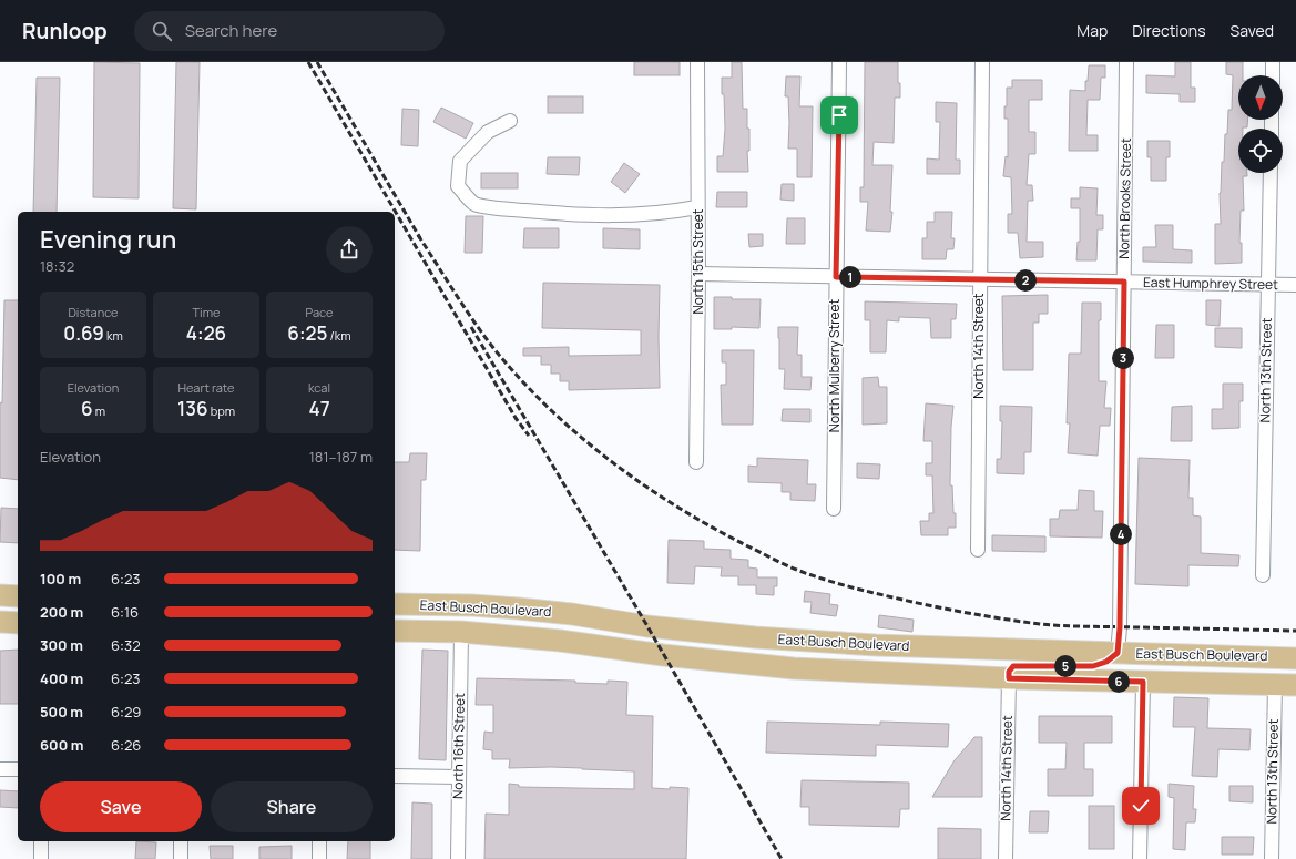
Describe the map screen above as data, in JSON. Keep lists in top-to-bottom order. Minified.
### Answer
{"streets":{"main road":["East Busch Boulevard"],"street":["North Brooks Street","North 15th Street","East Humphrey Street","North 14th Street","North Mulberry Street","North 13th Street","North 16th Street"]},"crossings":[["North Brooks Street","East Humphrey Street"],["North Brooks Street","East Busch Boulevard"],["North 15th Street","East Humphrey Street"],["East Humphrey Street","North 14th Street"],["East Humphrey Street","North Mulberry Street"],["East Humphrey Street","North 13th Street"],["North 14th Street","East Busch Boulevard"],["North 13th Street","East Busch Boulevard"],["East Busch Boulevard","North 16th Street"]],"north":"bottom","page":{"header":"Runloop","search":"Search here","nav":["Map","Directions","Saved"],"heading":["Evening run","18:32"],"pins":["1","2","3","4","5","6"],"stats":[["Distance","0.69 km"],["Time","4:26"],["Pace","6:25 /km"],["Elevation","6 m"],["Heart rate","136 bpm"],["kcal","47"]],"chart":["Elevation","181–187 m"],"list":[{"name":"100 m","note":"6:23"},{"name":"200 m","note":"6:16"},{"name":"300 m","note":"6:32"},{"name":"400 m","note":"6:23"},{"name":"500 m","note":"6:29"},{"name":"600 m","note":"6:26"}],"buttons":["Save","Share"]}}
